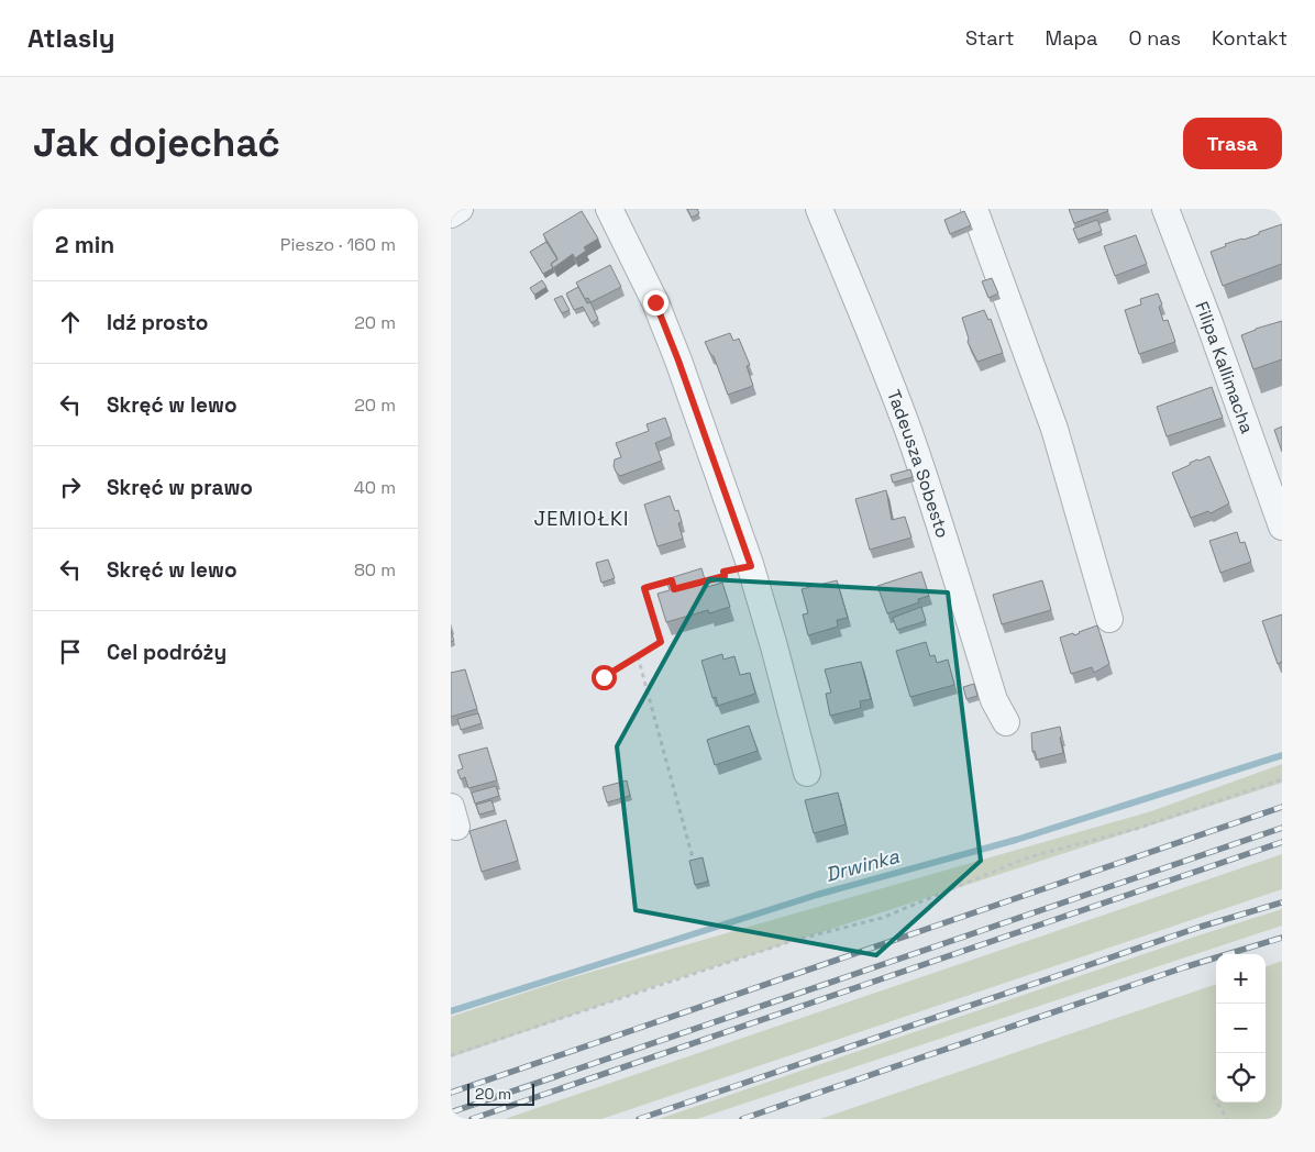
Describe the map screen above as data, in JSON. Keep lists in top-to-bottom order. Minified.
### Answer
{"streets":{"street":["Filipa Kallimacha","Tadeusza Sobesto"]},"districts":["JEMIOŁKI"],"water":["Drwinka"],"scale_bar":"20 m","page":{"header":"Atlasly","nav":["Start","Mapa","O nas","Kontakt"],"buttons":"Trasa","title":"Jak dojechać","heading":["2 min","Pieszo · 160 m"],"list":[["Idź prosto","20 m"],["Skręć w lewo","20 m"],["Skręć w prawo","40 m"],["Skręć w lewo","80 m"],"Cel podróży"],"map_buttons":["+","−"],"scale":"20 m"}}
